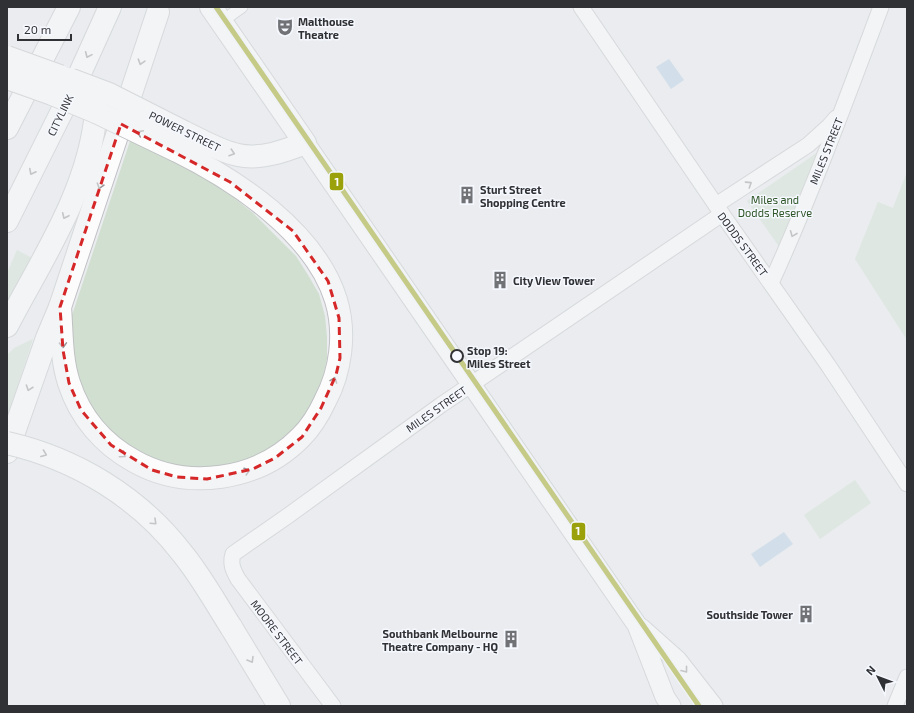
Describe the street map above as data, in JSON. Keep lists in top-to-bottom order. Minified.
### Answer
{"streets":{"main road":["CITYLINK","POWER STREET"],"street":["MILES STREET","DODDS STREET","MOORE STREET"]},"crossings":[["MILES STREET","DODDS STREET"],["MILES STREET","MOORE STREET"]],"one_way":["POWER STREET"],"parks":["Miles and Dodds Reserve"],"places":{"theatre":["Malthouse Theatre"],"building":["Sturt Street Shopping Centre","City View Tower","Southside Tower","Southbank Melbourne Theatre Company - HQ"],"other":["Stop 19: Miles Street"]},"lines":["transit line 1"],"scale_bar":"20 m","north":"top left"}
